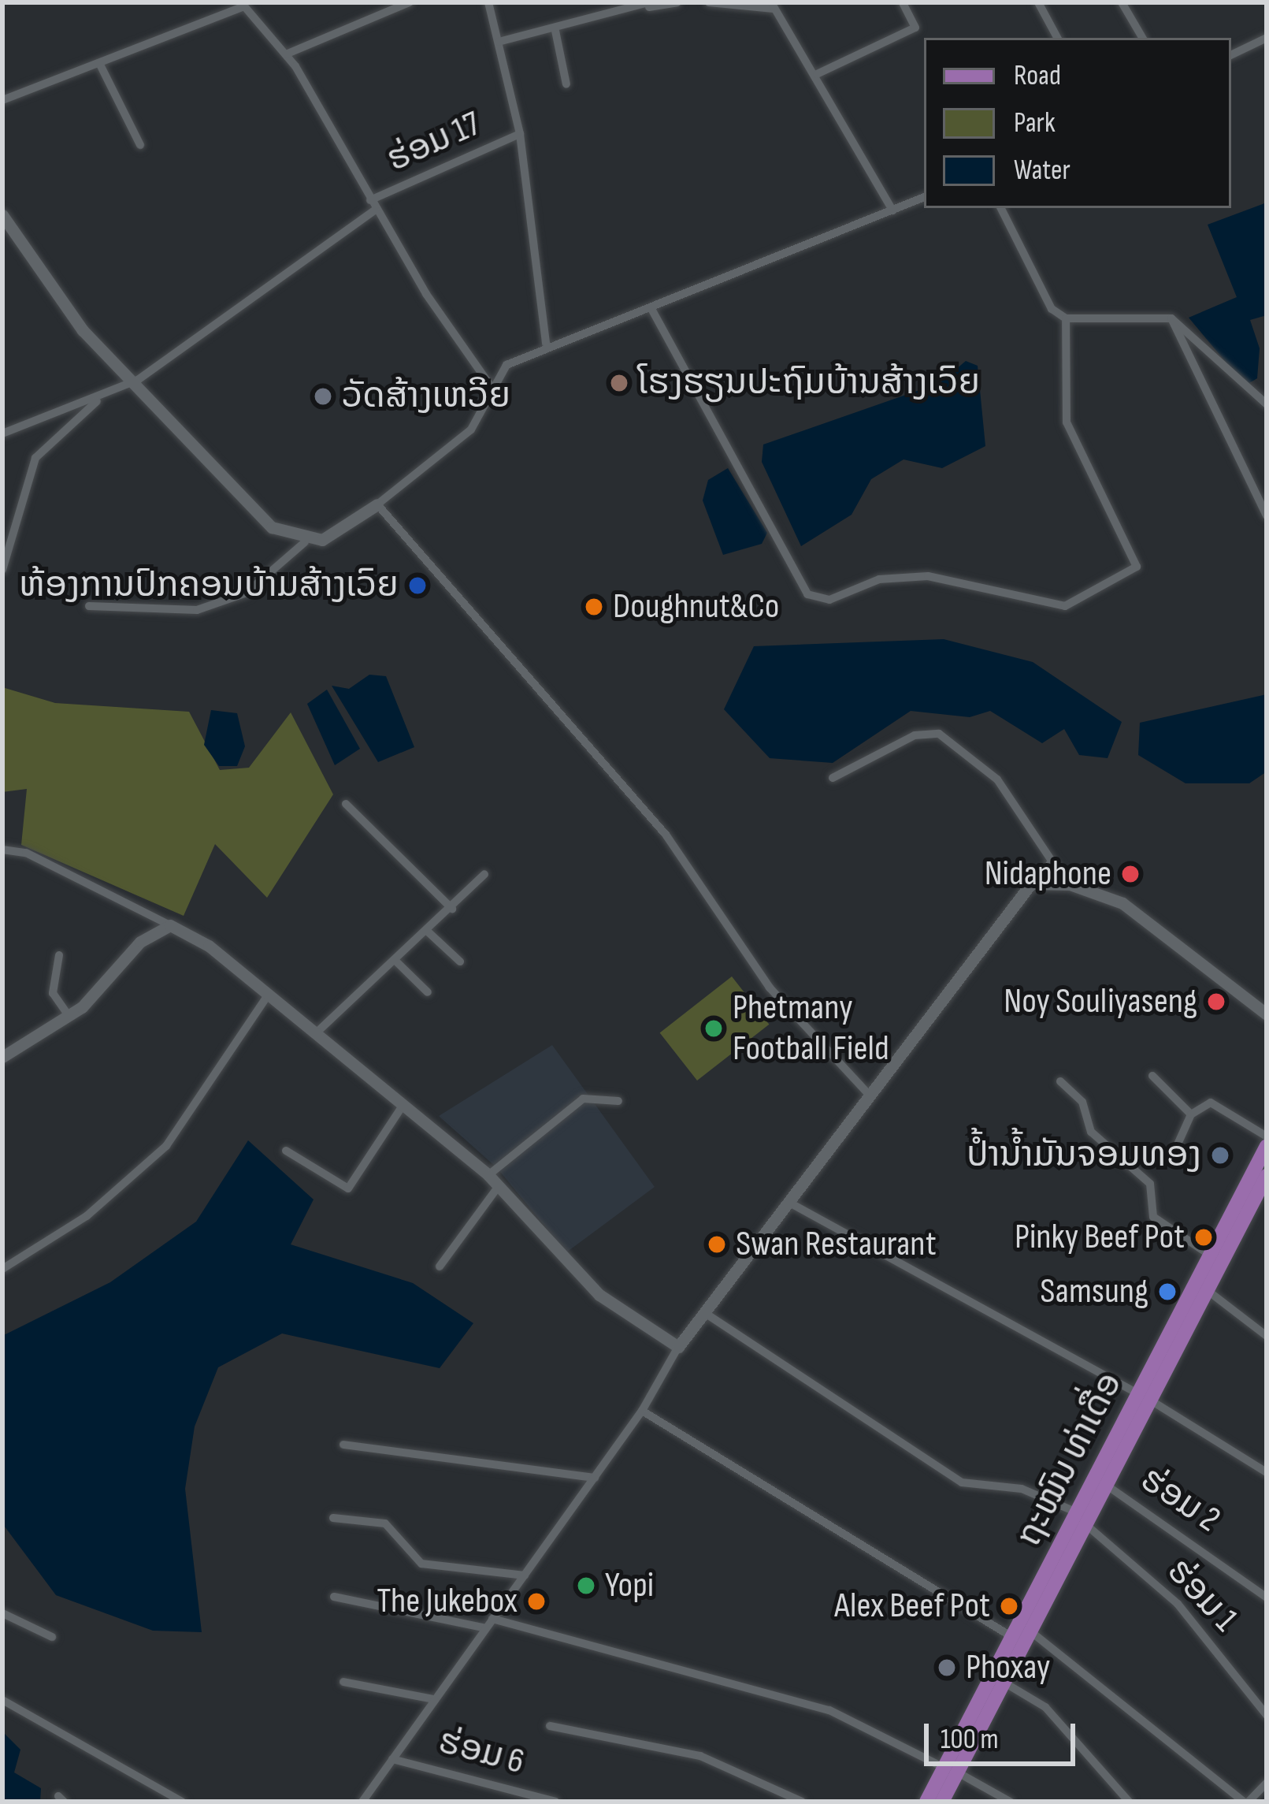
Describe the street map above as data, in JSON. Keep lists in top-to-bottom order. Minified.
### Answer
{"streets":{"main road":["ຖະໝົນ ທ່າເດື່ອ"],"street":["ຮ່ອມ 17","ຮ່ອມ 2","ຮ່ອມ 1","ຮ່ອມ 6"]},"crossings":[["ຖະໝົນ ທ່າເດື່ອ","ຮ່ອມ 2"],["ຖະໝົນ ທ່າເດື່ອ","ຮ່ອມ 1"]],"places":["ໂຮງຮຽນປະຖົມບ້ານສ້າງເວົຍ","ວັດສ້າງເຫວີຍ","ຫ້ອງການປົກຄອນບ້າມສ້າງເວົຍ","Doughnut&Co","Nidaphone","Noy Souliyaseng","Phetmany Football Field","ປ້ຳນ້ຳມັນຈອມທອງ","Pinky Beef Pot","Swan Restaurant","Samsung","Yopi","The Jukebox","Alex Beef Pot","Phoxay"],"legend":["Road","Park","Water"],"scale_bar":"100 m"}
